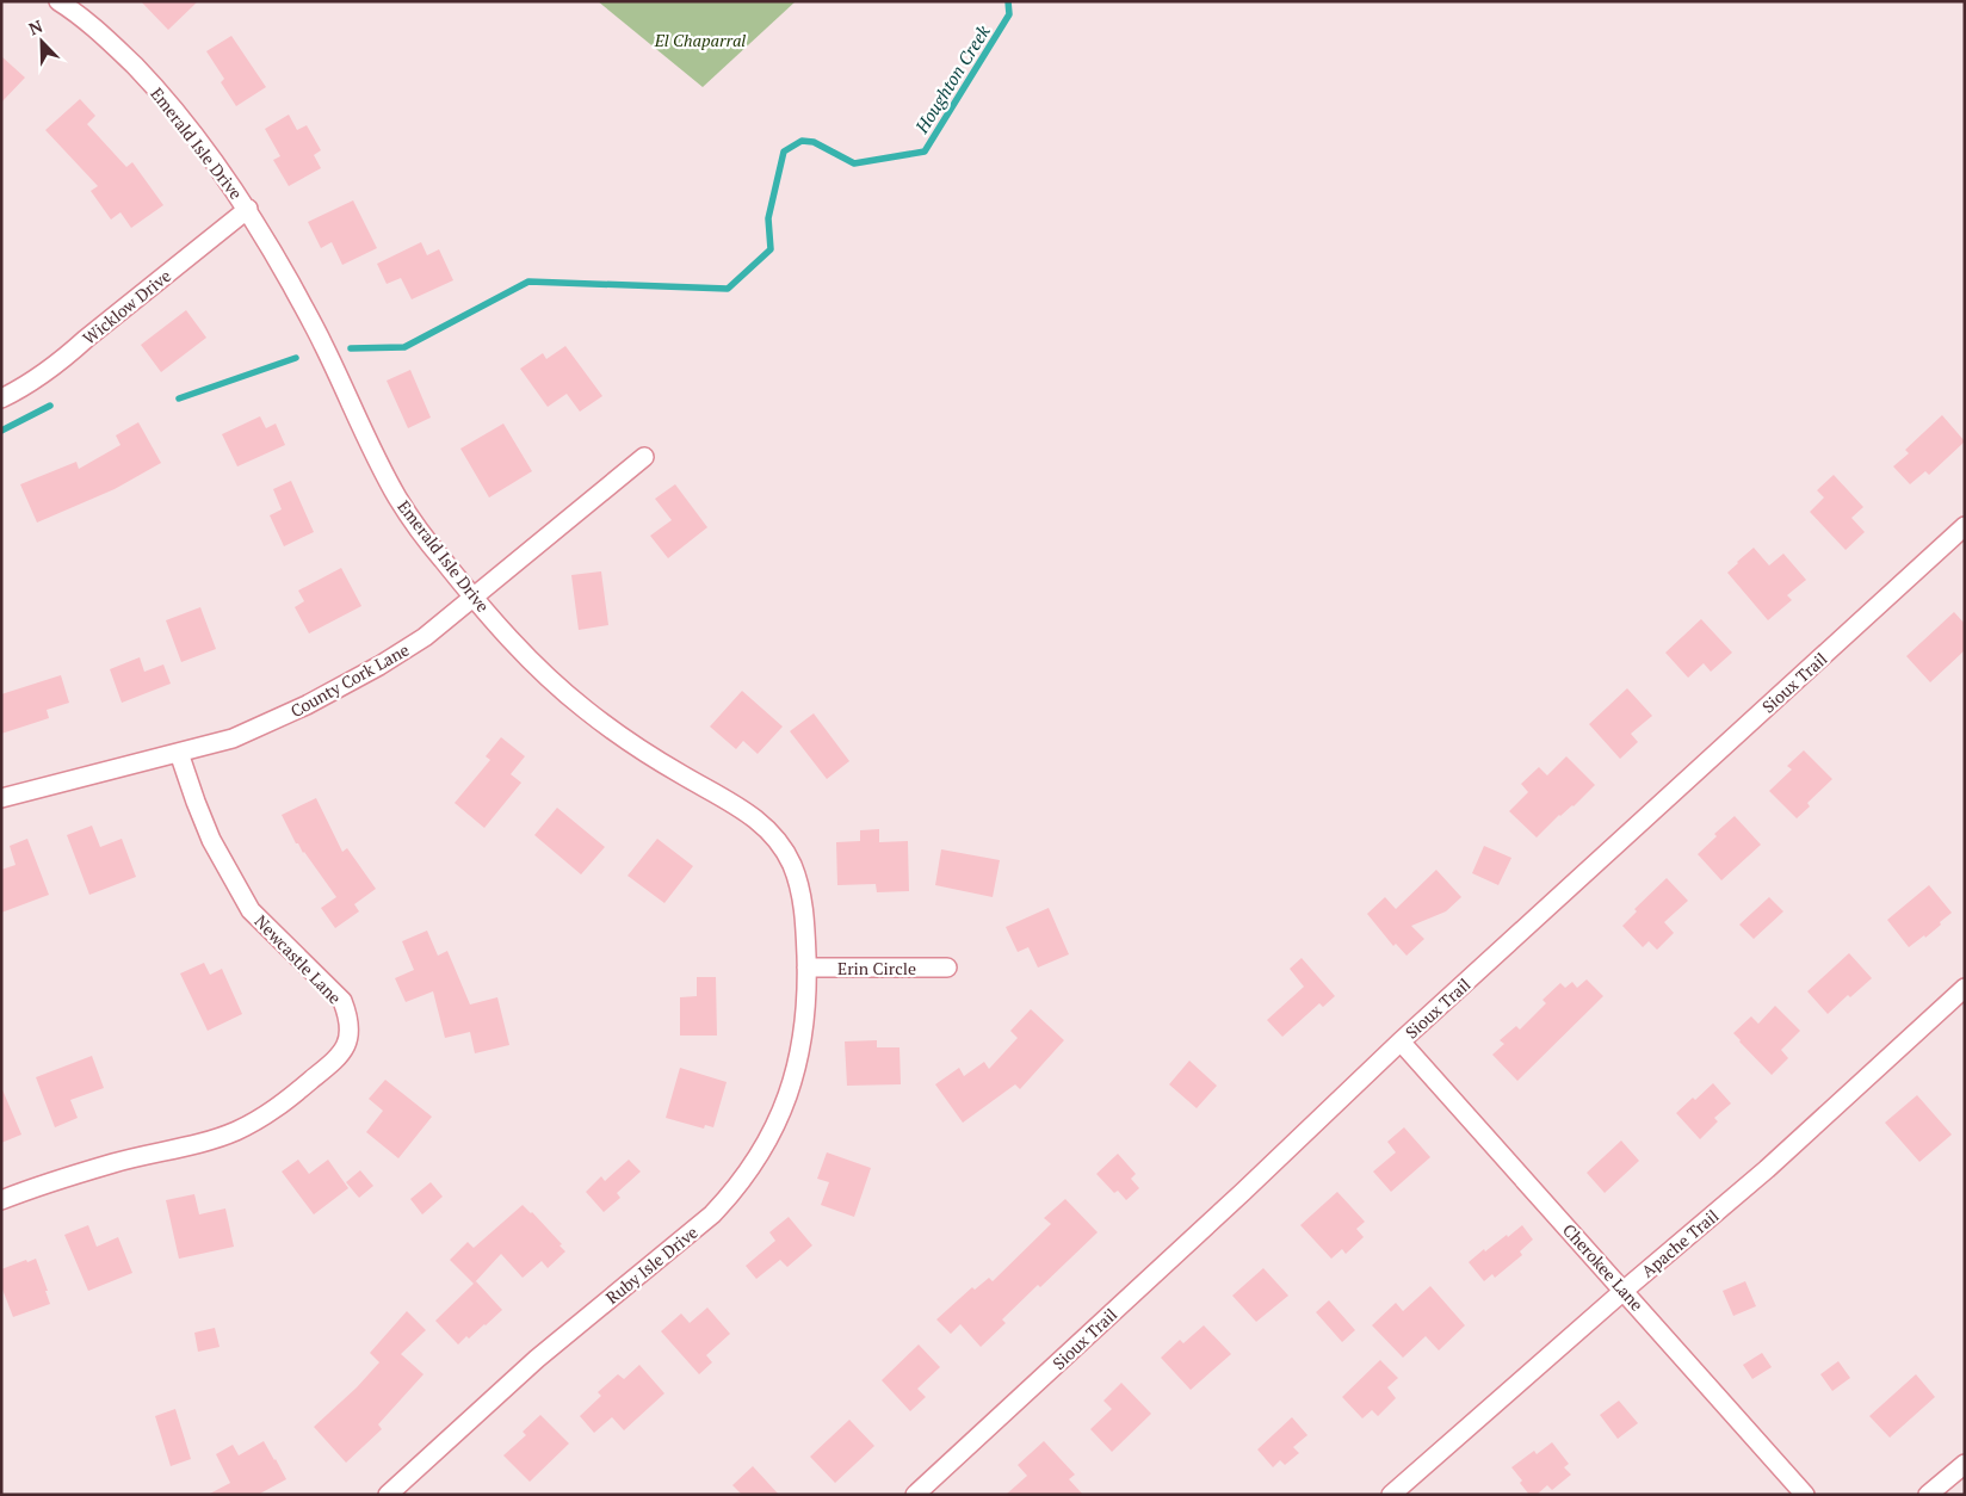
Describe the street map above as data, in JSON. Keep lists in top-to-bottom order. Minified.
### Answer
{"streets":{"street":["Emerald Isle Drive","Wicklow Drive","County Cork Lane","Sioux Trail","Newcastle Lane","Erin Circle","Apache Trail","Ruby Isle Drive","Cherokee Lane"]},"crossings":[["Emerald Isle Drive","Wicklow Drive"],["Emerald Isle Drive","County Cork Lane"],["Emerald Isle Drive","Erin Circle"],["Emerald Isle Drive","Ruby Isle Drive"],["County Cork Lane","Newcastle Lane"],["Sioux Trail","Cherokee Lane"],["Erin Circle","Ruby Isle Drive"],["Apache Trail","Cherokee Lane"]],"water":["Houghton Creek"],"parks":["El Chaparral"],"north":"top left"}
